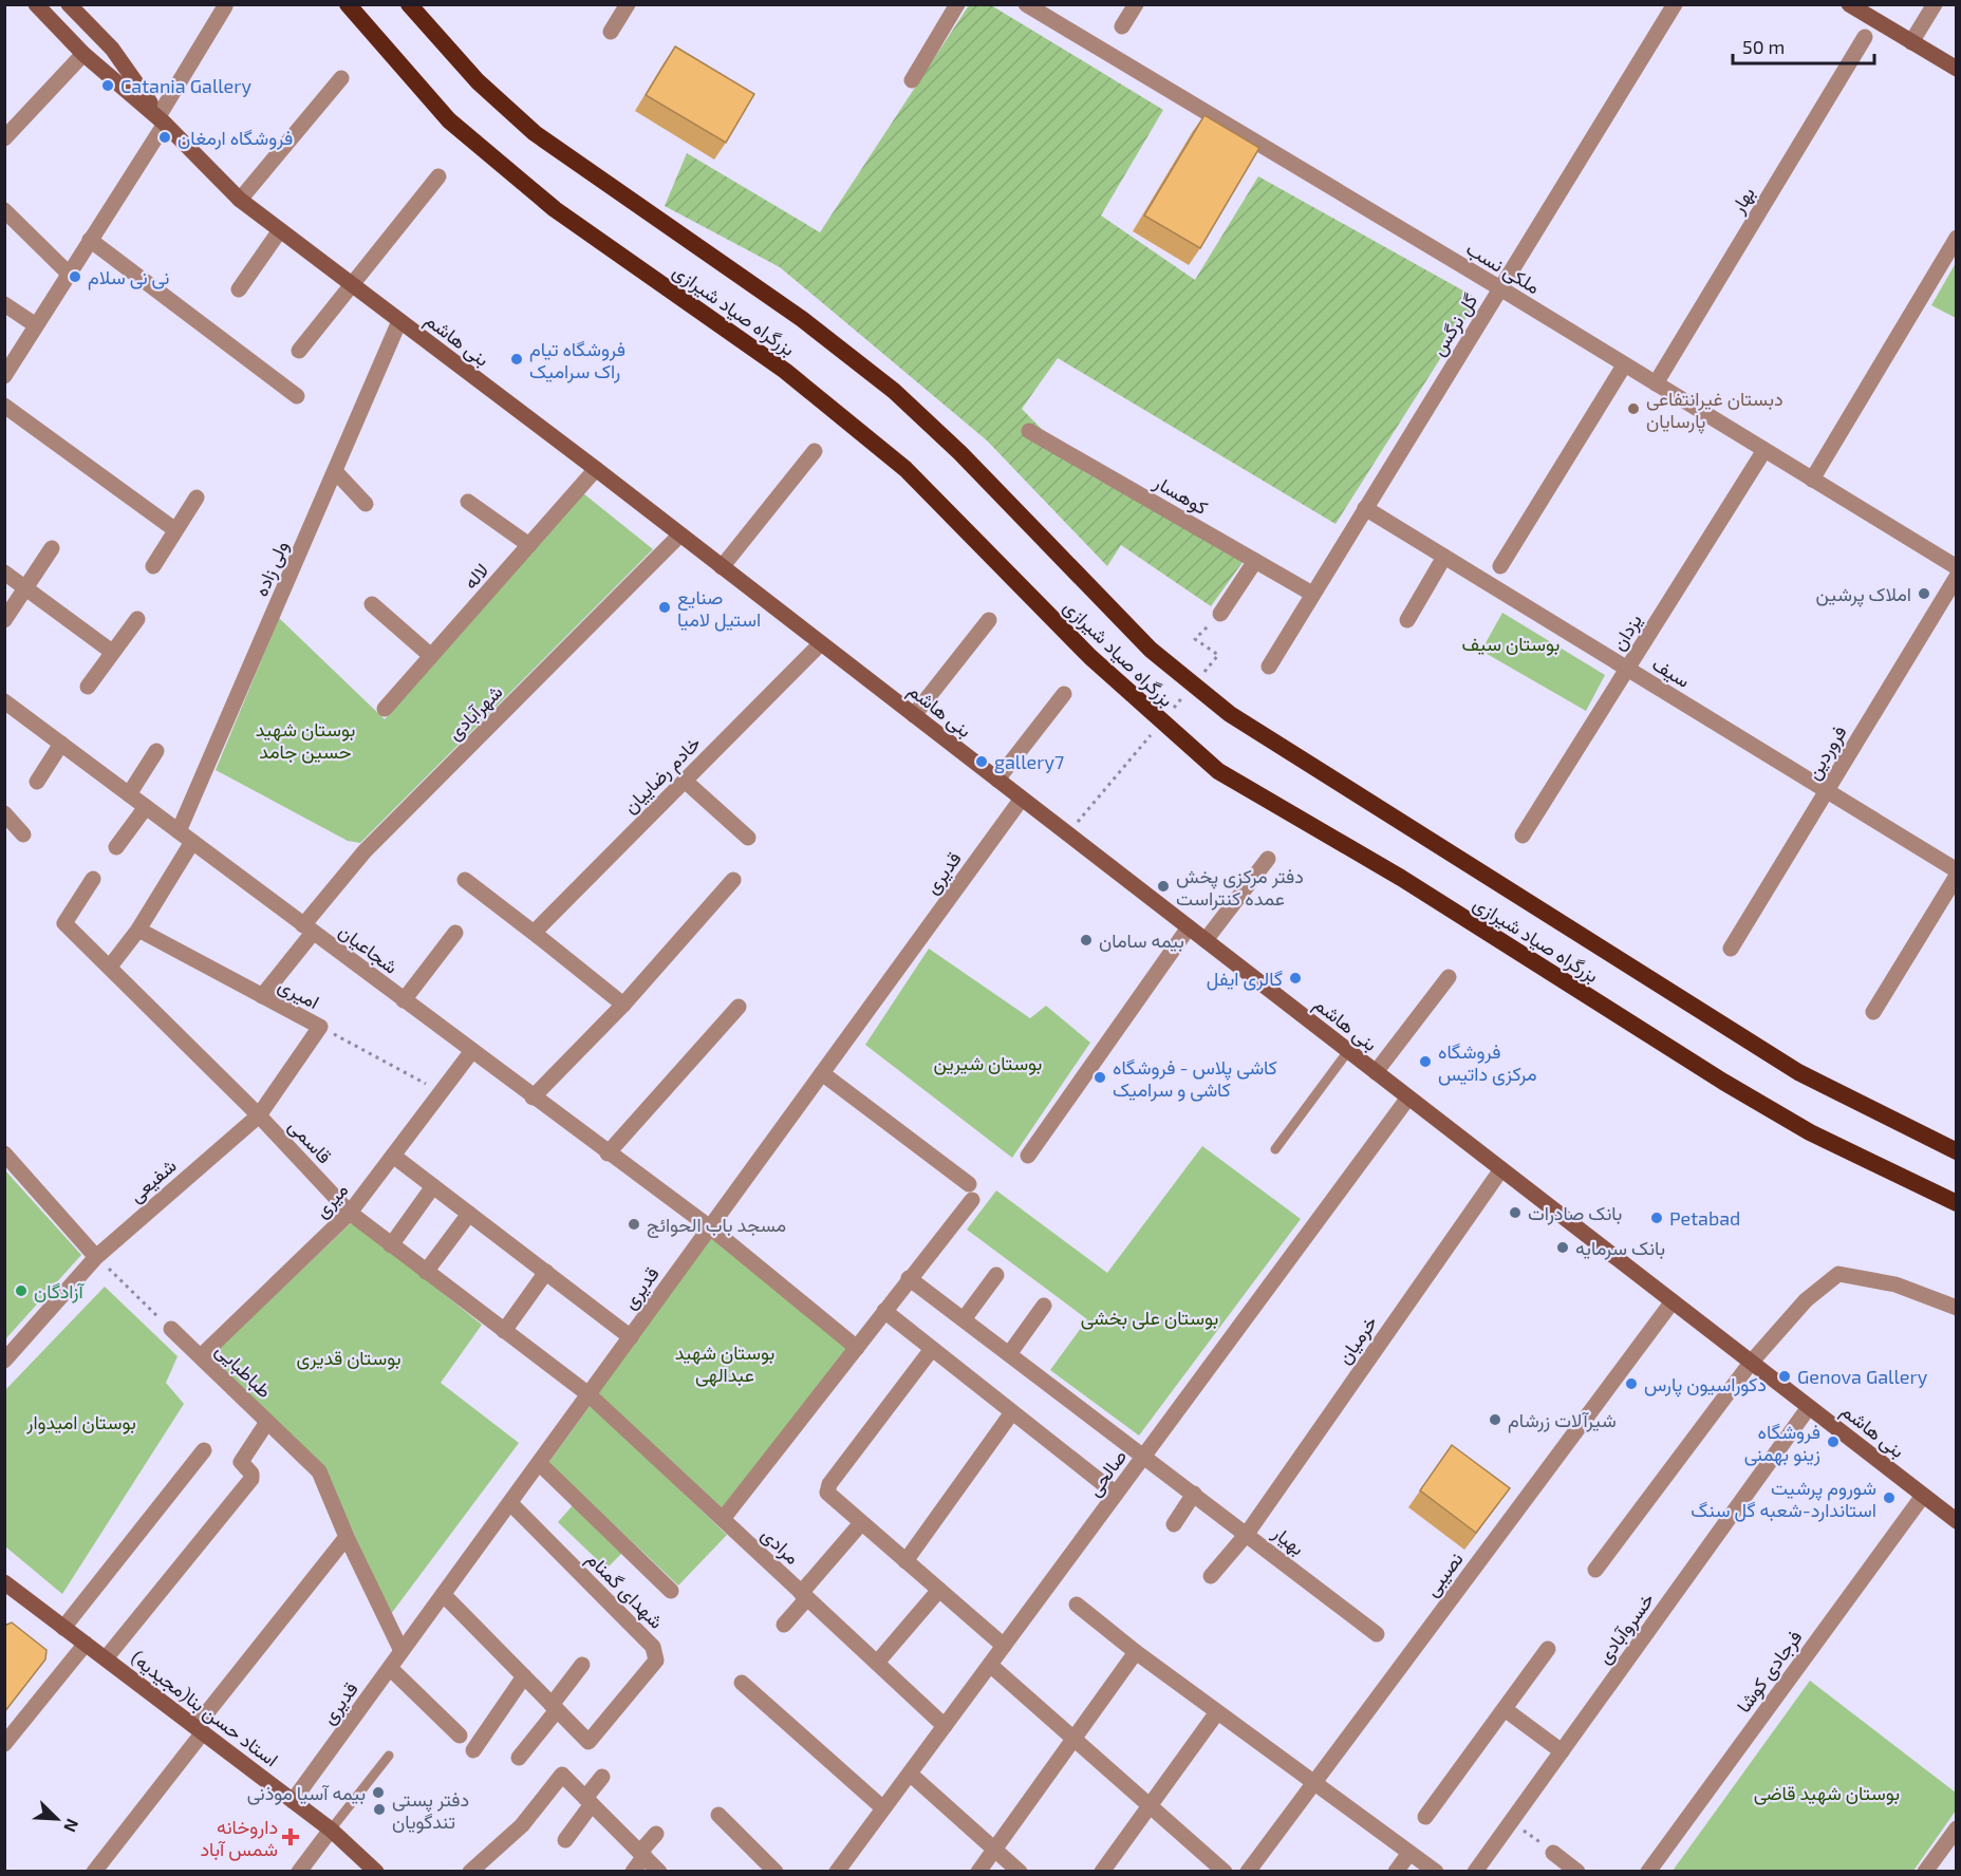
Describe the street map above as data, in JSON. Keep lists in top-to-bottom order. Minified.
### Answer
{"streets":{"highway":["بزرگراه صیاد شیرازی"],"main road":["بنی هاشم","استاد حسن بنا(مجیدیه)"],"street":["بهار","ملکی نسب","گل نرگس","کوهسار","ولی زاده","لاله","یزدان","سیف","شهرآبادی","فروردین","خادم رضاییان","قدیری","شجاعیان","امیری","قاسمی","شفیعی","میری","خرمیان","طباطبایی","صالحی","بهیار","مرادی","نصیبی","شهدای گمنام","خسروآبادی","فرجادی کوشا"]},"crossings":[["بهار","ملکی نسب"],["ملکی نسب","گل نرگس"],["ملکی نسب","یزدان"],["گل نرگس","کوهسار"],["گل نرگس","سیف"],["بنی هاشم","ولی زاده"],["بنی هاشم","لاله"],["بنی هاشم","شهرآبادی"],["بنی هاشم","خادم رضاییان"],["بنی هاشم","قدیری"],["بنی هاشم","خرمیان"],["بنی هاشم","صالحی"],["بنی هاشم","نصیبی"],["بنی هاشم","خسروآبادی"],["بنی هاشم","فرجادی کوشا"],["ولی زاده","شجاعیان"],["یزدان","سیف"],["سیف","فروردین"],["شهرآبادی","شجاعیان"],["شهرآبادی","امیری"],["قدیری","شجاعیان"],["قدیری","قاسمی"],["قدیری","طباطبایی"],["قدیری","مرادی"],["قدیری","شهدای گمنام"],["قدیری","استاد حسن بنا(مجیدیه)"],["شجاعیان","میری"],["امیری","شفیعی"],["امیری","میری"],["قاسمی","شفیعی"],["قاسمی","میری"],["قاسمی","مرادی"],["میری","طباطبایی"],["خرمیان","بهیار"],["صالحی","بهیار"],["صالحی","مرادی"]],"parks":["بوستان سیف","بوستان شهید حسین جامد","بوستان شیرین","بوستان علی بخشی","بوستان شهید عبدالهی","بوستان قدیری","بوستان امیدوار","بوستان شهید قاضی"],"places":{"other":["Catania Gallery","فروشگاه ارمغان","نی نی سلام","فروشگاه تیام راک سرامیک","دبستان غیرانتفاعی پارسایان","املاک پرشین","صنایع استیل لامیا","gallery7","دفتر مرکزی پخش عمده کنتراست","بیمه سامان","گالری ایفل","فروشگاه مرکزی داتیس","کاشی پلاس - فروشگاه کاشی و سرامیک","بانک صادرات","Petabad","مسجد باب الحوائج","بانک سرمایه","آزادگان","Genova Gallery","دکوراسیون پارس","شیرآلات زرشام","فروشگاه زینو بهمنی","شوروم پرشیت استاندارد-شعبه گل سنگ","بیمه آسیا موذنی","دفتر پستی تندگویان"],"health":["داروخانه شمس آباد"]},"scale_bar":"50 m","north":"bottom right"}
